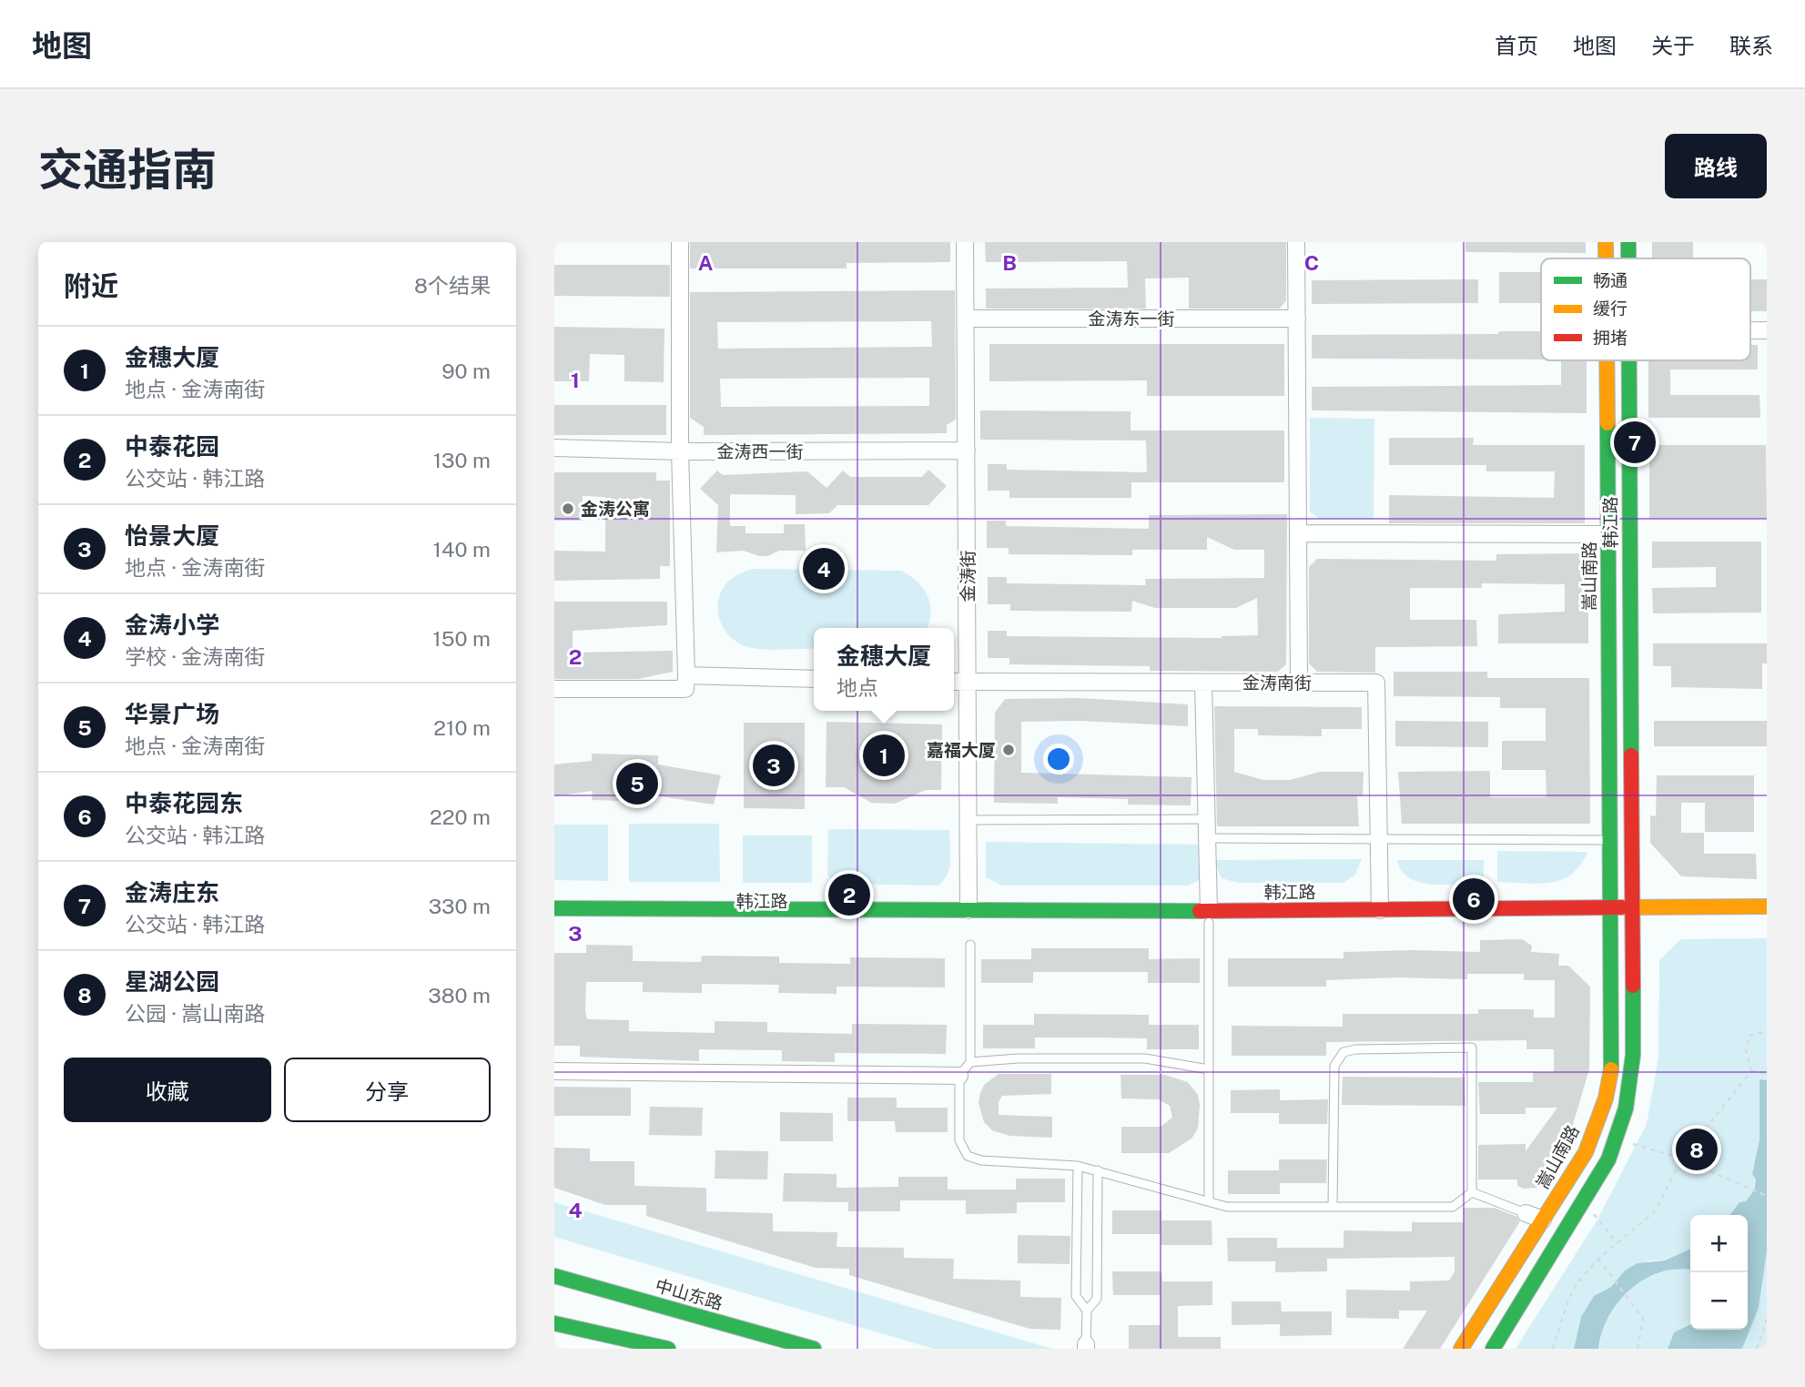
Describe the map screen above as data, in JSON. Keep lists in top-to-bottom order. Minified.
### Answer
{"streets":{"street":["金涛东一街","金涛西一街","韩江路","金涛街","嵩山南路","金涛南街","中山东路"]},"crossings":[["金涛东一街","金涛街"],["金涛西一街","金涛街"],["韩江路","金涛街"],["韩江路","嵩山南路"],["韩江路","金涛南街"],["金涛街","金涛南街"]],"places":["金涛公寓","嘉福大厦"],"legend":["畅通","缓行","拥堵"],"page":{"header":"地图","nav":["首页","地图","关于","联系"],"title":"交通指南","buttons":["路线",["收藏","分享"]],"heading":["附近","8个结果"],"list":[{"mark":"1","name":"金穗大厦","note":"地点 · 金涛南街","value":"90 m"},{"mark":"2","name":"中泰花园","note":"公交站 · 韩江路","value":"130 m"},{"mark":"3","name":"怡景大厦","note":"地点 · 金涛南街","value":"140 m"},{"mark":"4","name":"金涛小学","note":"学校 · 金涛南街","value":"150 m"},{"mark":"5","name":"华景广场","note":"地点 · 金涛南街","value":"210 m"},{"mark":"6","name":"中泰花园东","note":"公交站 · 韩江路","value":"220 m"},{"mark":"7","name":"金涛庄东","note":"公交站 · 韩江路","value":"330 m"},{"mark":"8","name":"星湖公园","note":"公园 · 嵩山南路","value":"380 m"}],"pins":["7","4","1","3","5","2","6","8"],"popup":["金穗大厦","地点"],"map_buttons":["+","−"]},"grid":{"columns":["A","B","C"],"rows":["1","2","3","4"]}}
